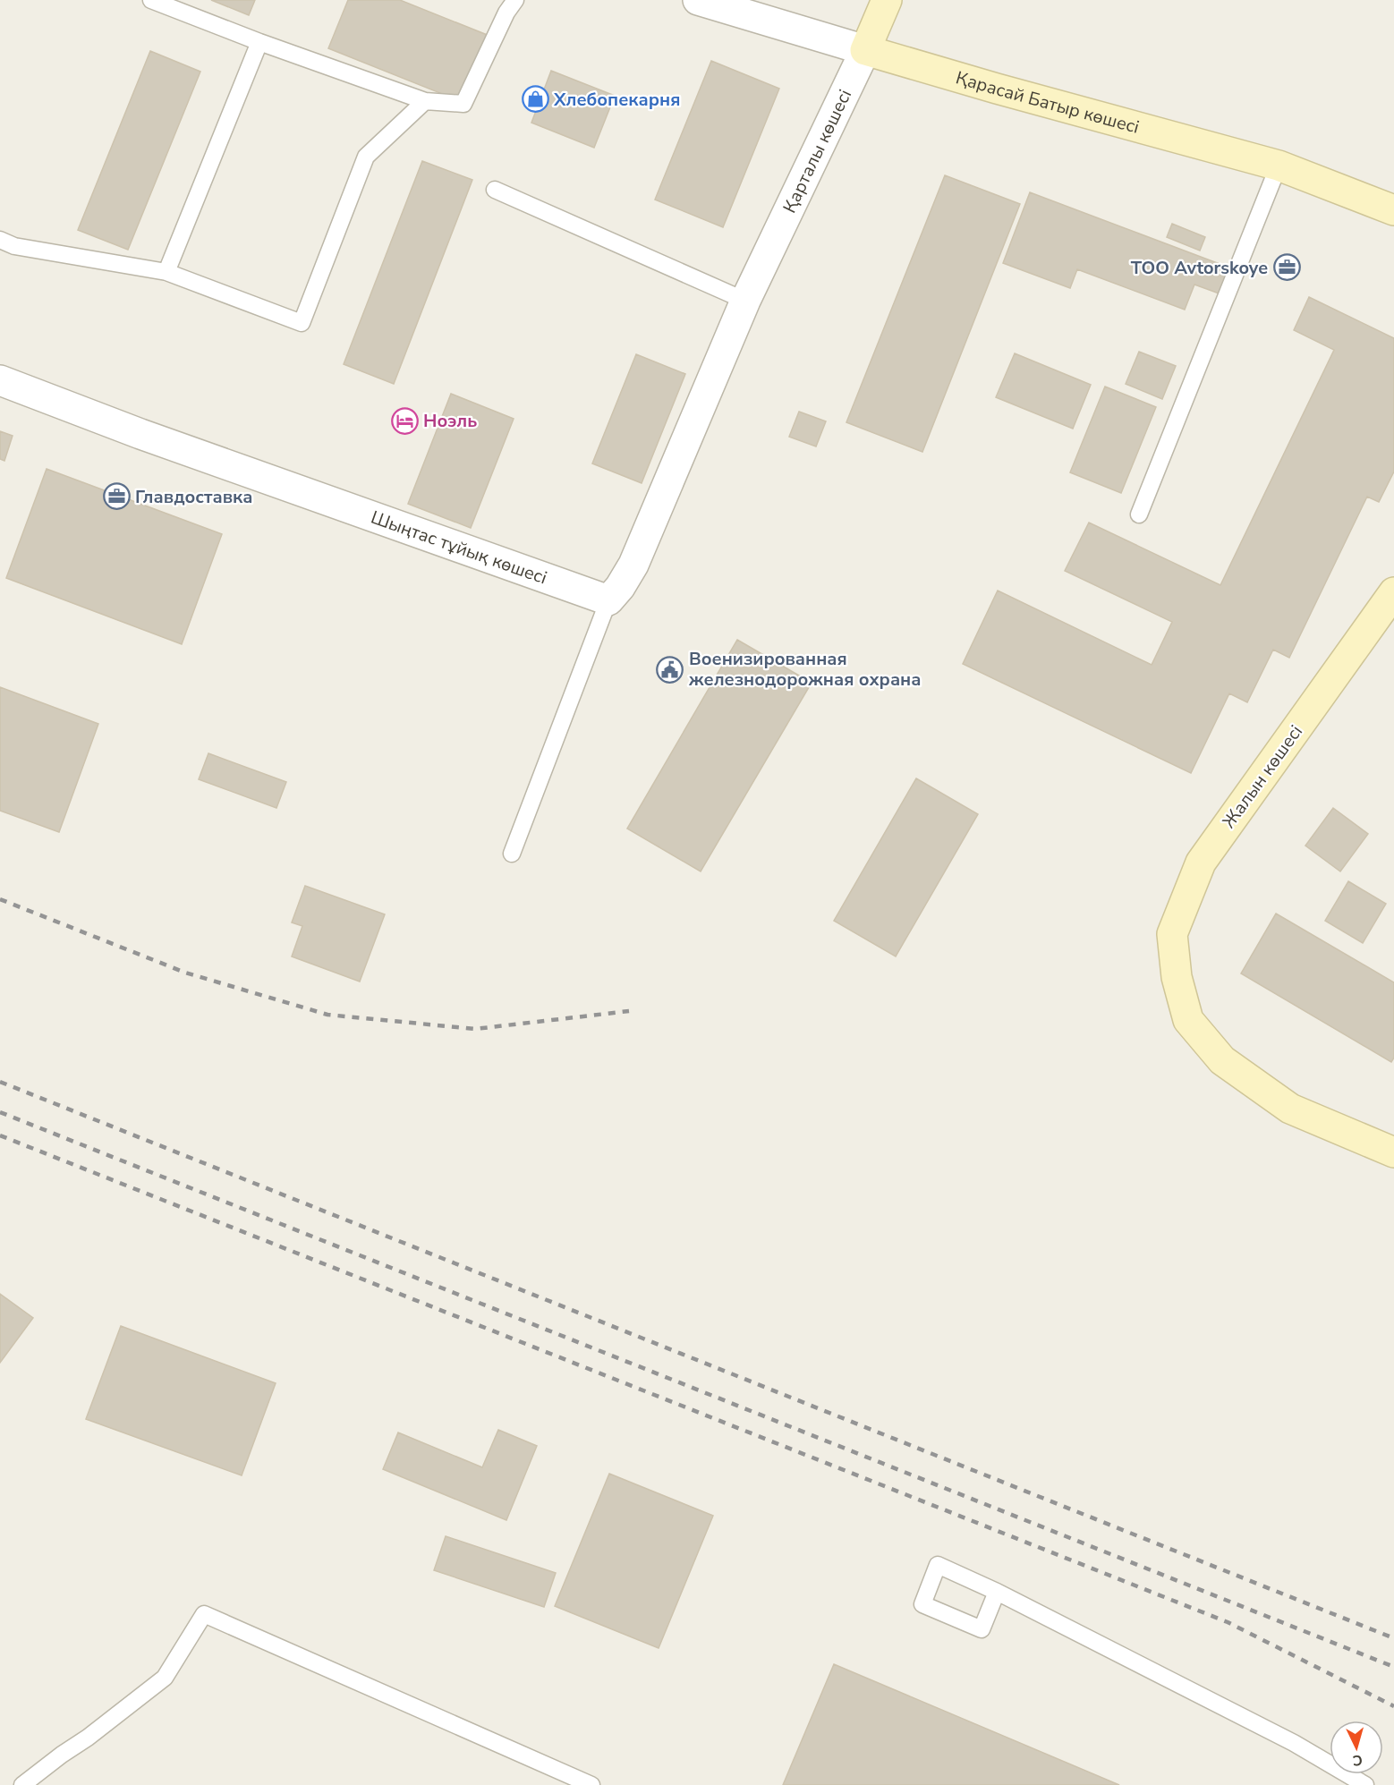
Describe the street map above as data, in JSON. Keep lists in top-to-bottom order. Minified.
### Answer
{"streets":{"main road":["Қарасай Батыр көшесі","Қарталы көшесі","Жалын көшесі"],"street":["Шыңтас тұйық көшесі"]},"crossings":[["Қарасай Батыр көшесі","Қарталы көшесі"]],"places":{"shop":["Хлебопекарня"],"office":["ТОО Avtorskoye","Главдоставка"],"hotel":["Ноэль"],"public building":["Военизированная железнодорожная охрана"]},"north":"bottom"}
